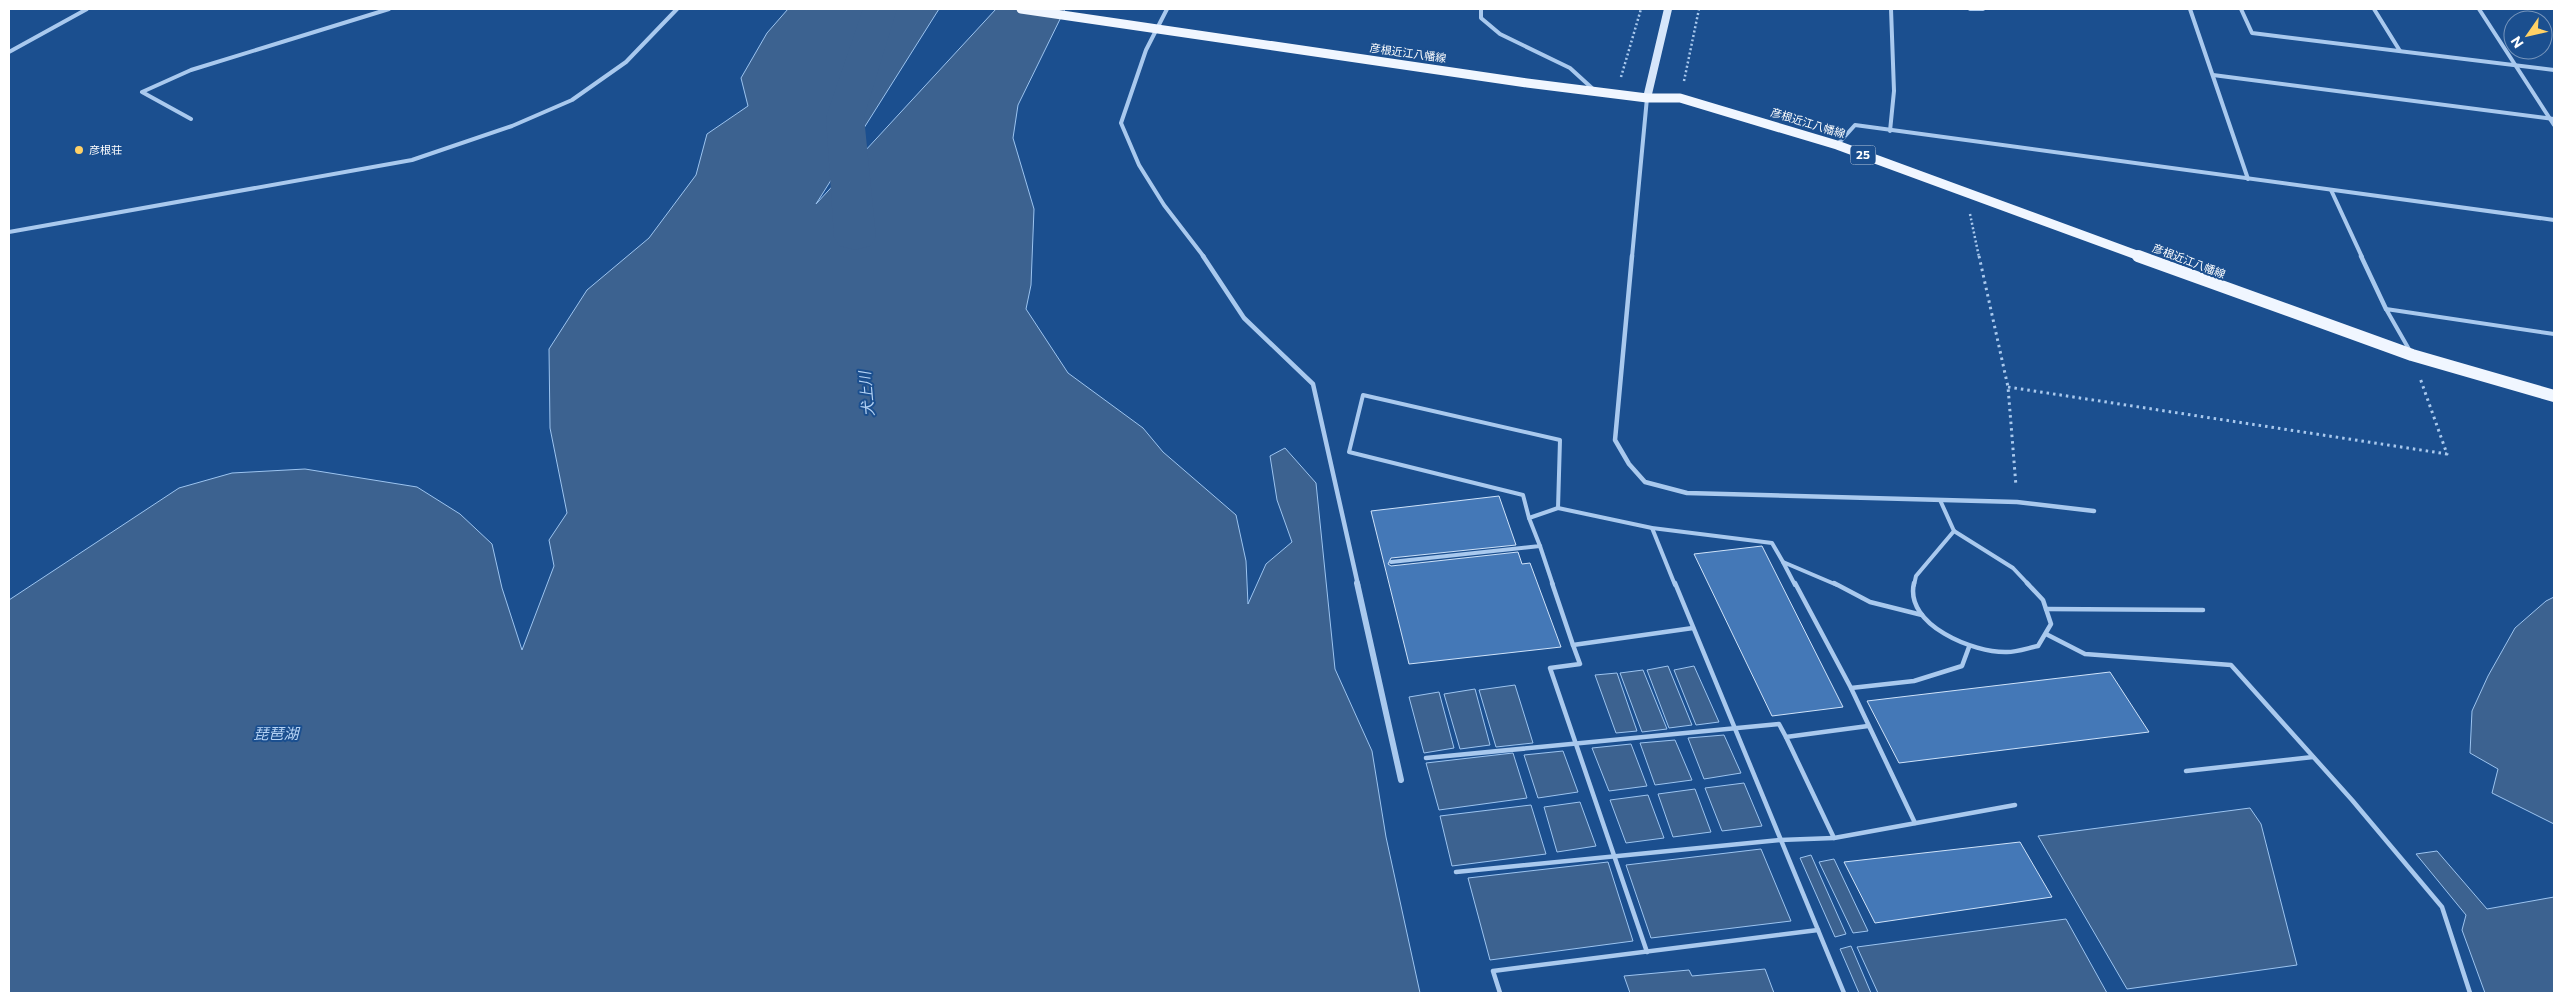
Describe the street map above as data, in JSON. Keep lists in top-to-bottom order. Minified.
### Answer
{"streets":{"main road":["彦根近江八幡線","25"]},"water":["犬上川","琵琶湖"],"places":["彦根荘"],"north":"bottom left"}
